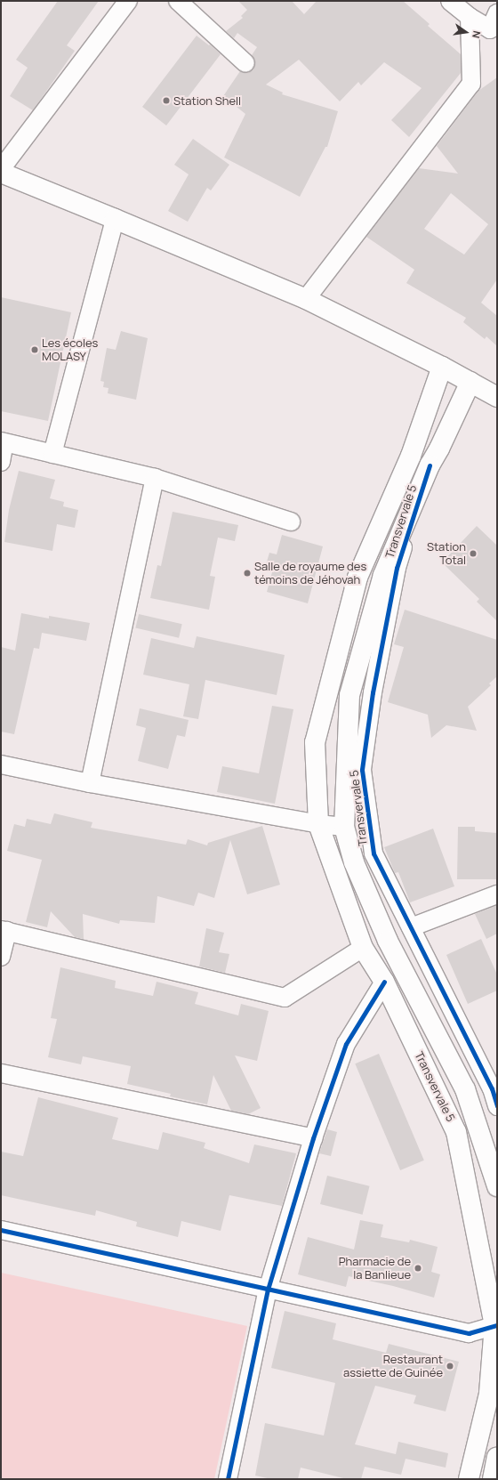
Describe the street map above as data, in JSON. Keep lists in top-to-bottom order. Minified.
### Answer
{"streets":{"main road":["Transvervale 5"]},"places":["Station Shell","Les écoles MOLASY","Station Total","Salle de royaume des témoins de Jéhovah","Pharmacie de la Banlieue","Restaurant assiette de Guinée"],"north":"right"}
